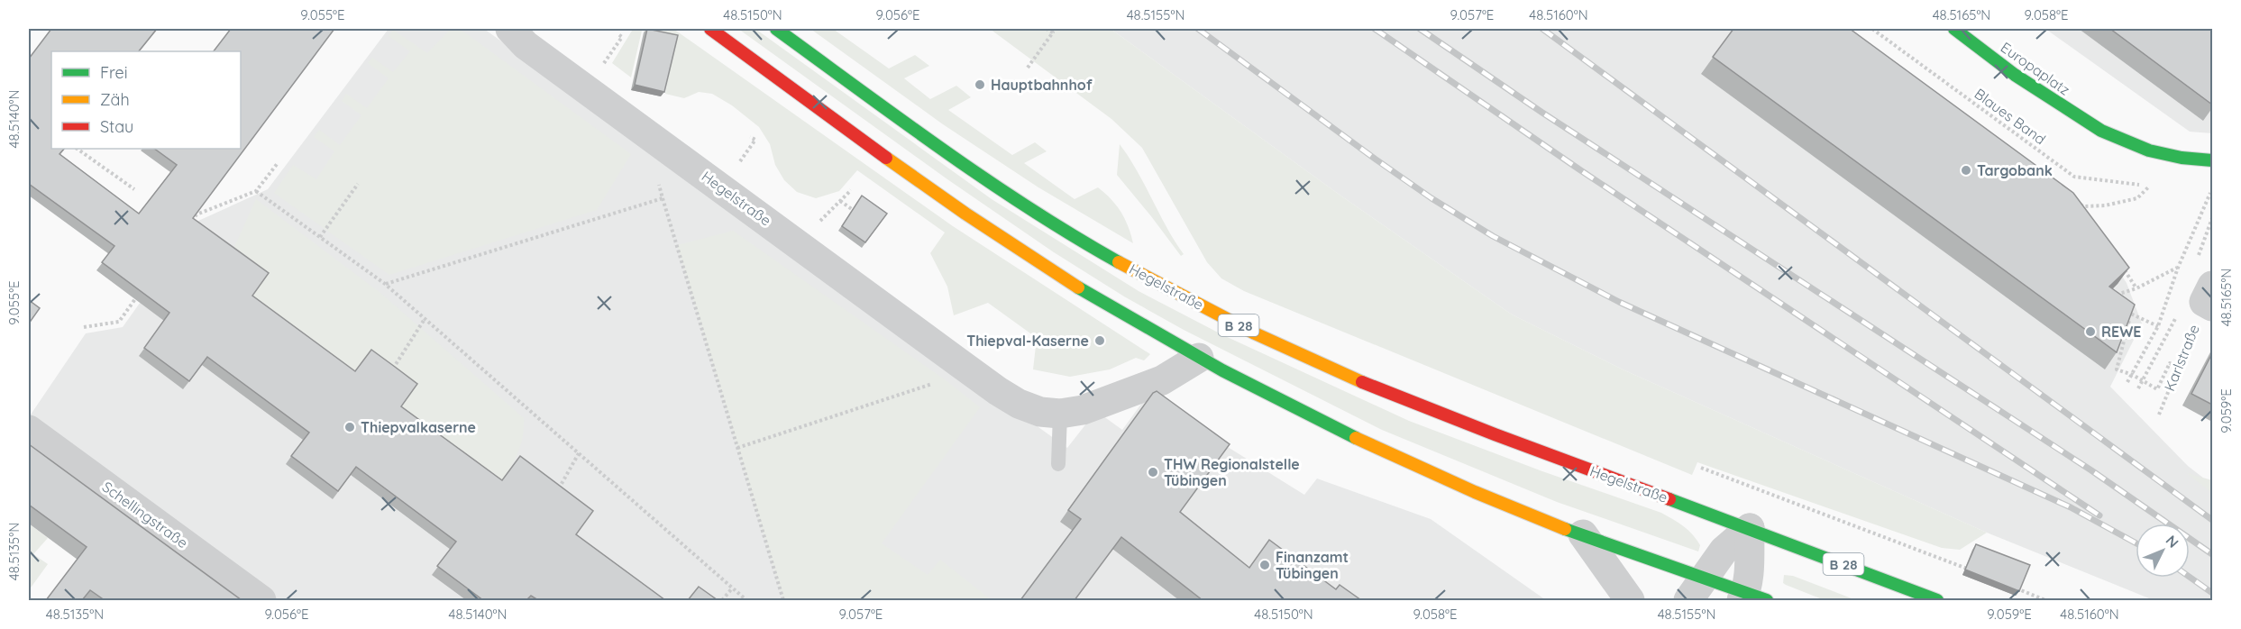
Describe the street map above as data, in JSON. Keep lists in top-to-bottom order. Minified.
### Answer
{"streets":{"main road":["Europaplatz","Hegelstraße","B 28"],"street":["Schellingstraße"],"path":["Blaues Band","Karlstraße"]},"places":["Hauptbahnhof","Targobank","REWE","Thiepval-Kaserne","Thiepvalkaserne","THW Regionalstelle Tübingen","Finanzamt Tübingen"],"legend":["Frei","Zäh","Stau"],"north":"top right","coordinates":["9.055°E","48.5150°N","9.056°E","48.5155°N","9.057°E","48.5160°N","48.5165°N","9.058°E","48.5140°N","9.059°E","48.5135°N"]}
